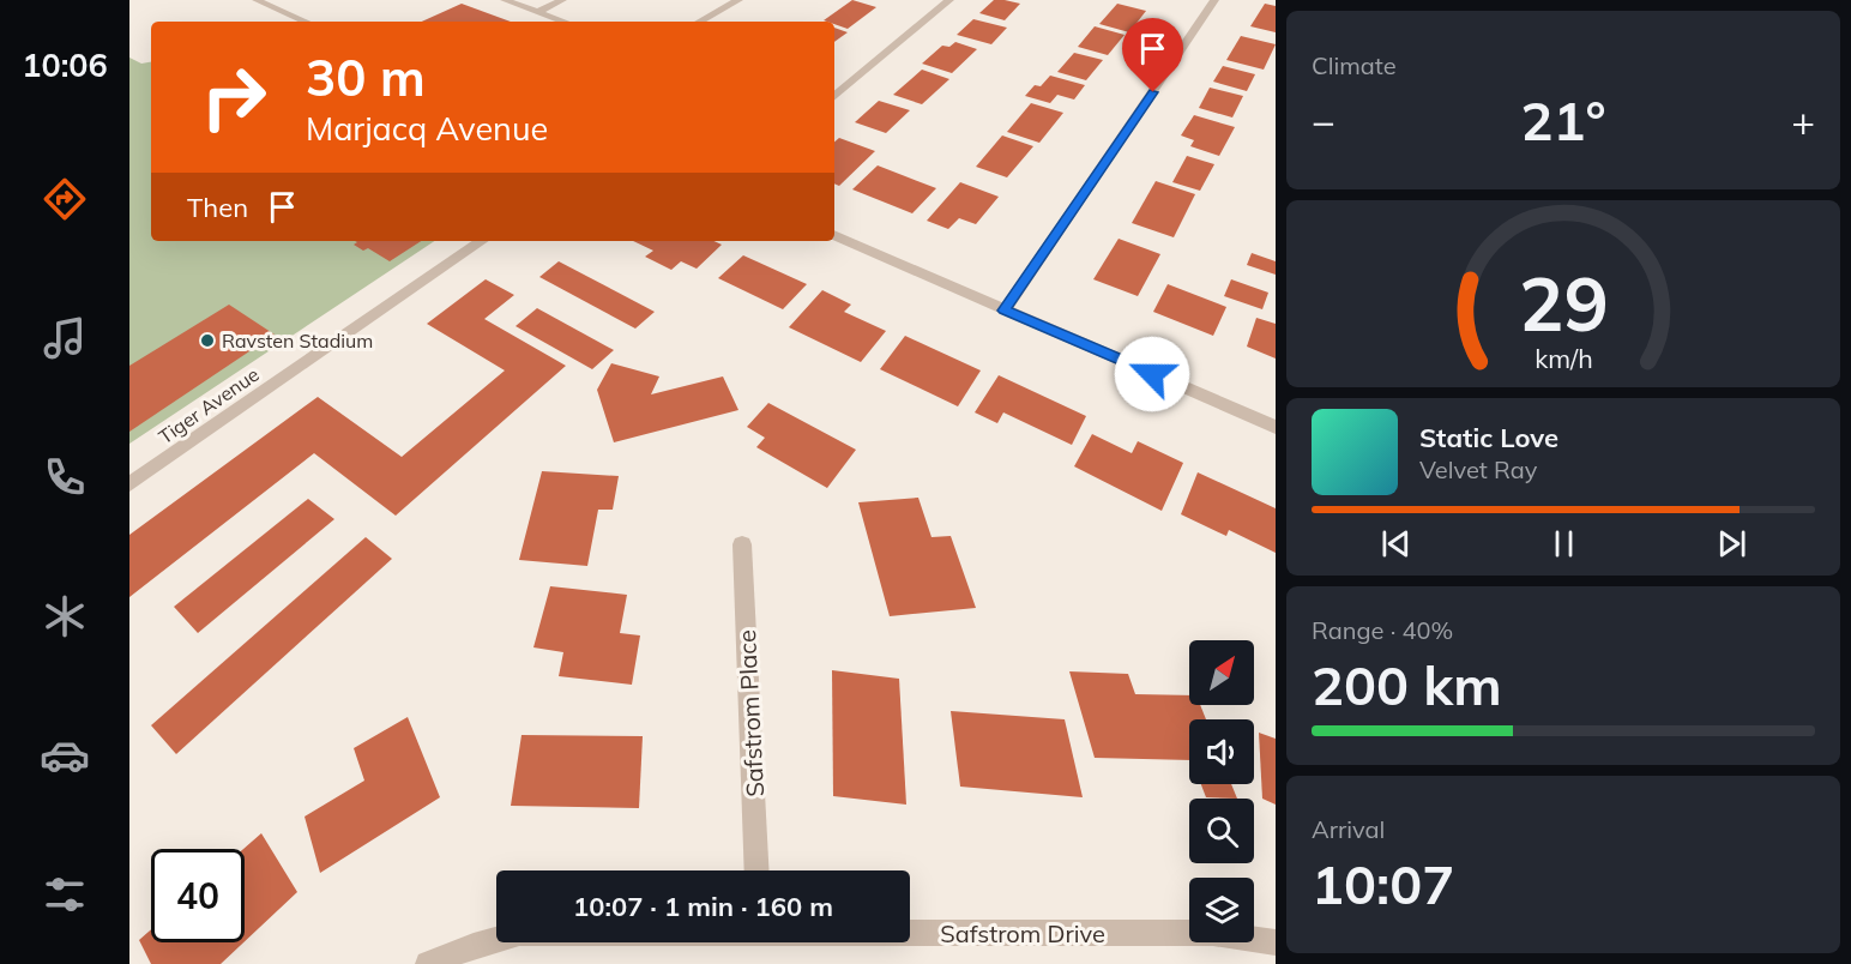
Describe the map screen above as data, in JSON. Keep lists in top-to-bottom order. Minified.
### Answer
{"streets":{"street":["Tiger Avenue","Safstrom Place","Safstrom Drive"]},"places":["Ravsten Stadium"],"north":"top right","page":{"tabs":"10:06","tile":["Climate",["Range · 40%","200 km"],["Arrival","10:07"]],"turn":["30 m","Marjacq Avenue"],"heat":["−","21°","+"],"then":"Then","song":["Static Love","Velvet Ray"],"limit":"40","trip":"10:07 · 1 min · 160 m","gauge":["29","km/h"]}}
